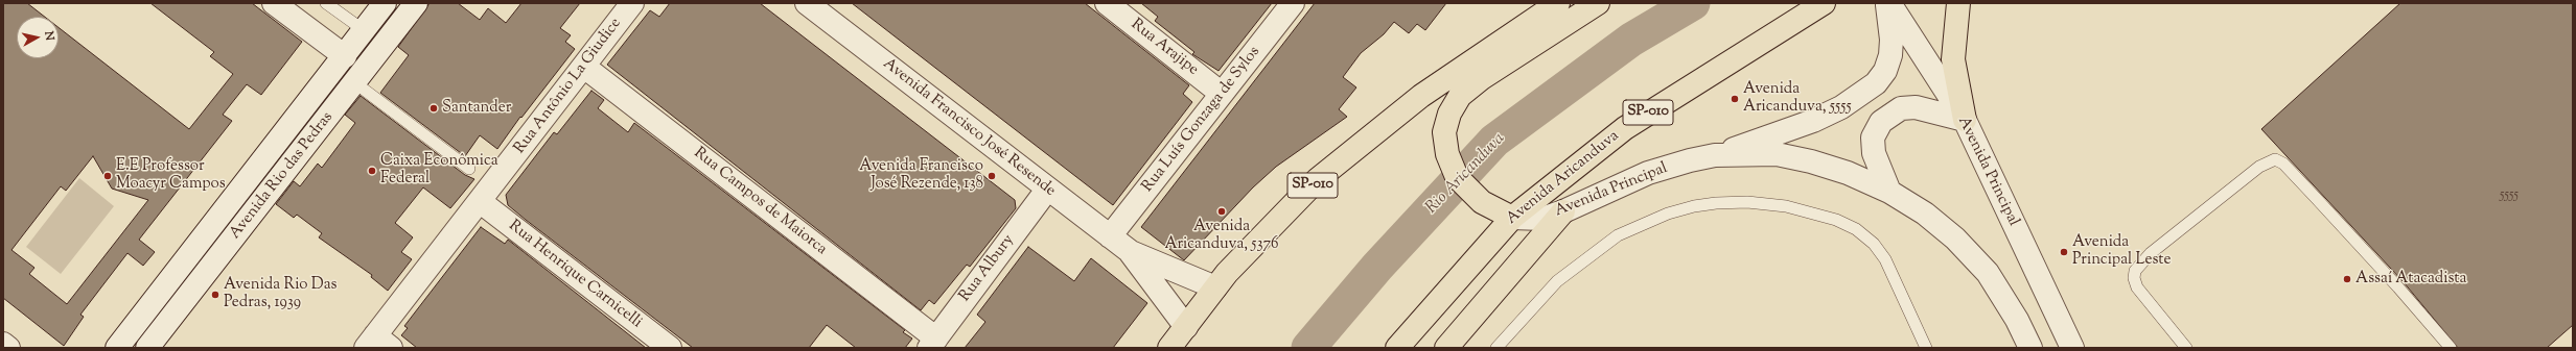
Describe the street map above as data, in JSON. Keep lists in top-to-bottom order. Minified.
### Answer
{"streets":{"highway":["SP-010","Avenida Aricanduva"],"street":["Rua Arajipe","Rua Antônio La Giudice","Rua Luís Gonzaga de Sylos","Avenida Francisco José Resende","Avenida Principal","Avenida Rio das Pedras","Rua Campos de Maiorca","Rua Albury","Rua Henrique Carnicelli"]},"crossings":[["Rua Arajipe","Rua Luís Gonzaga de Sylos"],["Rua Antônio La Giudice","Rua Campos de Maiorca"],["Rua Antônio La Giudice","Rua Henrique Carnicelli"],["SP-010","Avenida Francisco José Resende"],["Rua Luís Gonzaga de Sylos","Avenida Francisco José Resende"],["Avenida Francisco José Resende","Rua Albury"],["Avenida Principal","Avenida Aricanduva"],["Rua Campos de Maiorca","Rua Albury"]],"water":["Rio Aricanduva"],"places":["Avenida Aricanduva, 5555","Santander","Caixa Econômica Federal","E.E Professor Moacyr Campos","Avenida Francisco José Rezende, 138","Avenida Aricanduva, 5376","Avenida Principal Leste","Assaí Atacadista","Avenida Rio Das Pedras, 1939"],"house_numbers":["5555"],"north":"right"}
